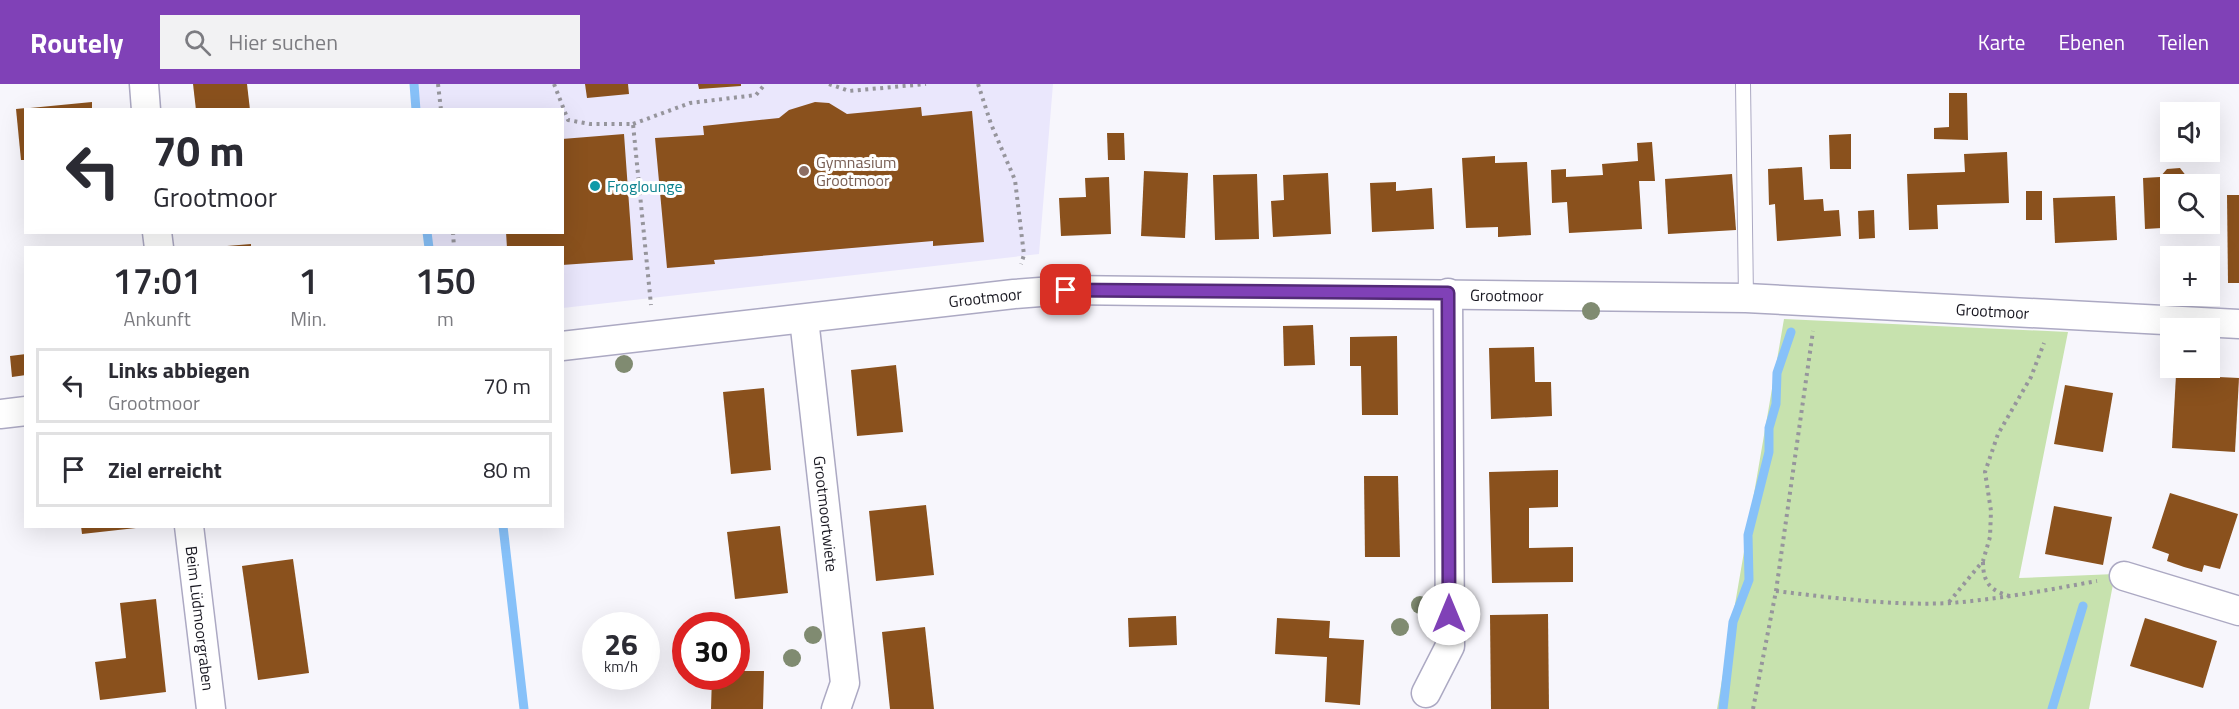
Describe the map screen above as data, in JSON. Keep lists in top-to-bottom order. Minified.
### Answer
{"streets":{"street":["Grootmoor","Grootmoortwiete","Beim Lüdmoorgraben"]},"crossings":[["Grootmoor","Grootmoortwiete"]],"places":["Gymnasium Grootmoor","Froglounge"],"page":{"header":"Routely","search":"Hier suchen","nav":["Karte","Ebenen","Teilen"],"map_buttons":["+","−"],"turn":["70 m","Grootmoor"],"eta":["17:01","Ankunft","1","Min.","150","m"],"list":[{"name":"Links abbiegen","note":"Grootmoor","value":"70 m"},{"name":"Ziel erreicht","value":"80 m"}],"speed":"26 km/h","limit":"30"}}
